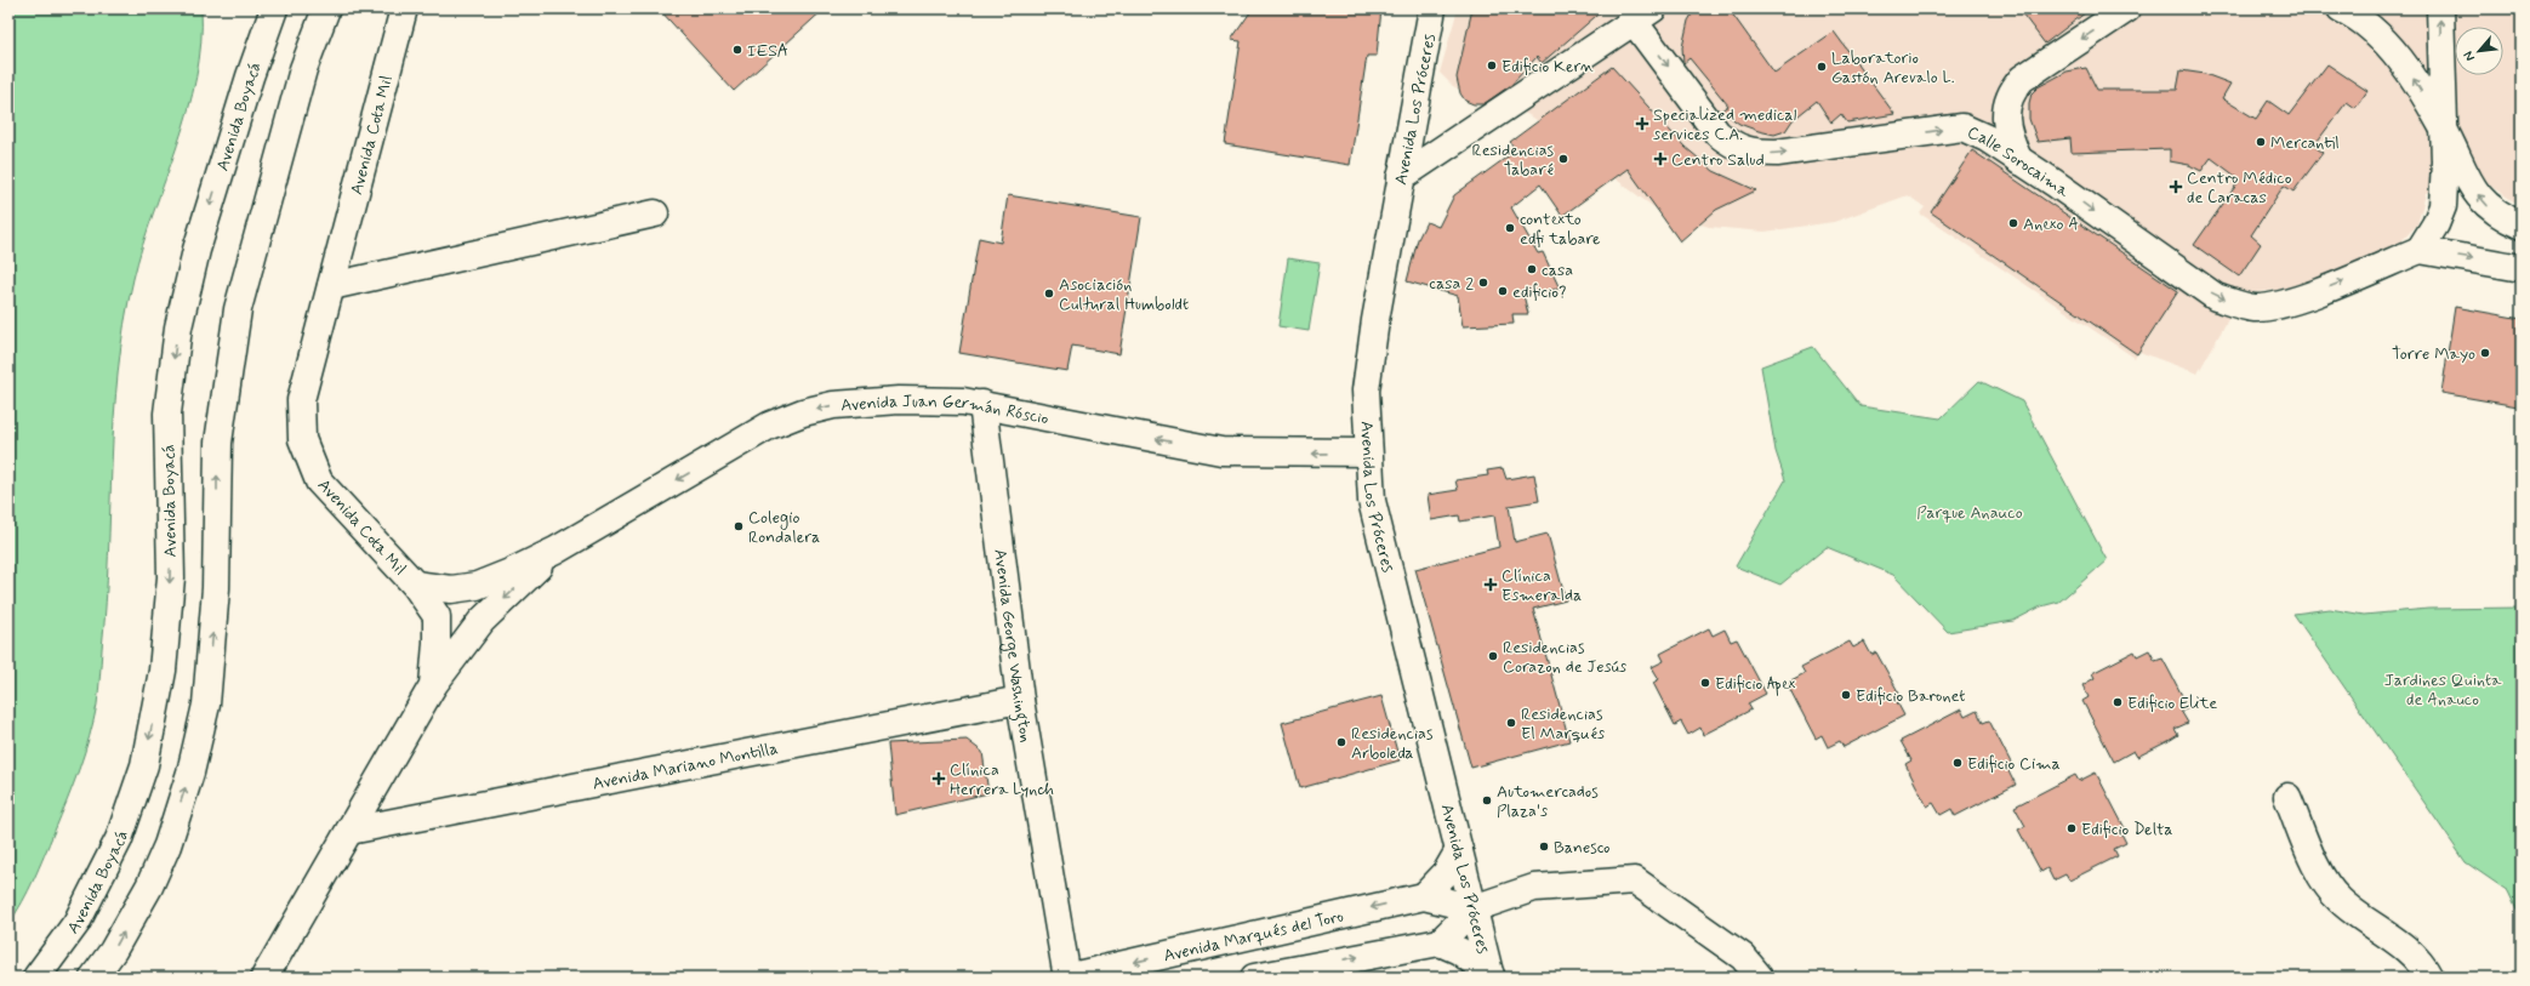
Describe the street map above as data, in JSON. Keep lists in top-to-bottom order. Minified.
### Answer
{"streets":{"main road":["Avenida Los Próceres","Avenida Boyacá","Avenida Cota Mil","Calle Sorocaima","Avenida Juan Germán Róscio","Avenida George Washington","Avenida Mariano Montilla","Avenida Marqués del Toro"]},"crossings":[["Avenida Los Próceres","Avenida Juan Germán Róscio"],["Avenida Los Próceres","Avenida Marqués del Toro"],["Avenida Cota Mil","Avenida Juan Germán Róscio"],["Avenida Cota Mil","Avenida Mariano Montilla"],["Avenida Juan Germán Róscio","Avenida George Washington"],["Avenida George Washington","Avenida Mariano Montilla"],["Avenida George Washington","Avenida Marqués del Toro"]],"one_way":["Calle Sorocaima","Avenida Juan Germán Róscio"],"parks":["Parque Anauco","Jardines Quinta de Anauco"],"places":{"other":["IESA","Edificio Kern","Laboratorio Gastón Arevalo L.","Mercantil","Residencias Tabaré","Anexo A","contexto edfi tabare","casa","casa 2","edificio?","Asociación Cultural Humboldt","Torre Mayo","Colegio Rondalera","Residencias Corazon de Jesús","Edificio Apex","Edificio Baronet","Edificio Elite","Residencias El Marqués","Residencias Arboleda","Edificio Cima","Automercados Plaza's","Edificio Delta","Banesco"],"health":["Specialized medical services C.A.","Centro Salud","Centro Médico de Caracas","Clínica Esmeralda","Clínica Herrera Lynch"]},"north":"bottom left"}
